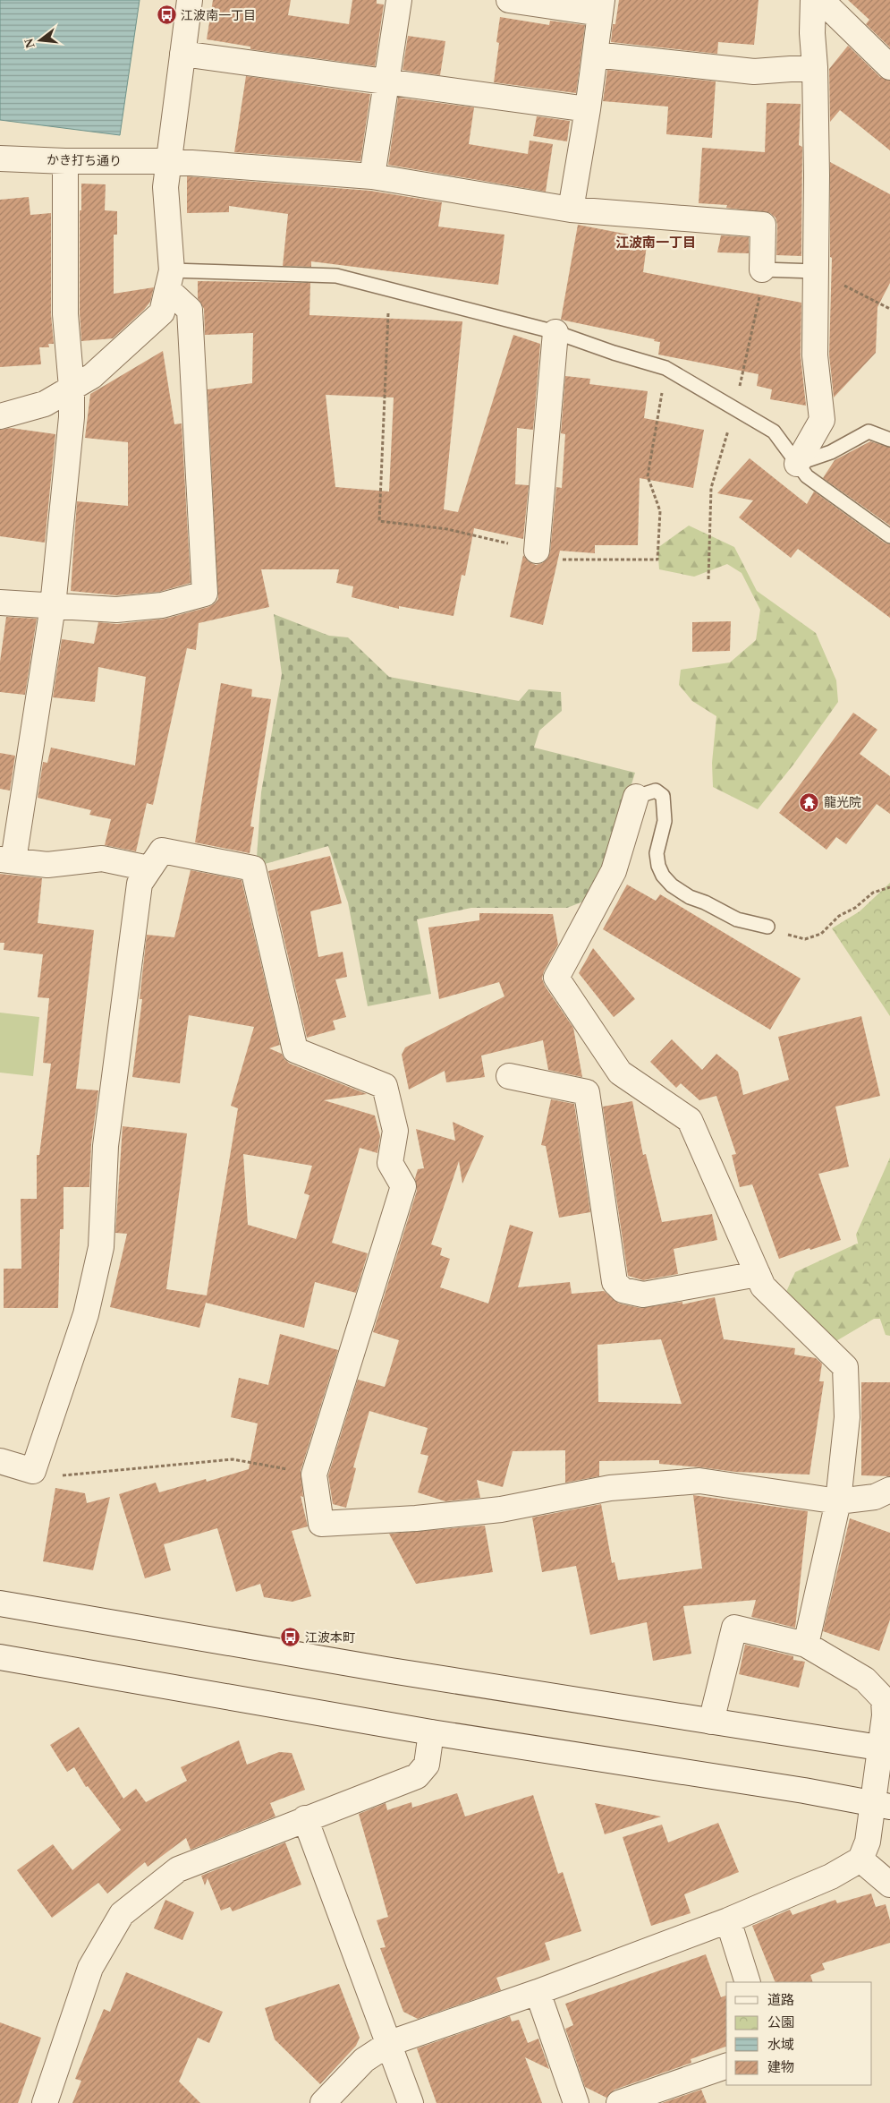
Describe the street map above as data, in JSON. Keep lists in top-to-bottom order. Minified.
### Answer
{"streets":{"street":["かき打ち通り"]},"districts":["江波南一丁目"],"places":{"bus stop":["江波南一丁目","江波本町"],"temple":["龍光院"]},"legend":["道路","公園","水域","建物"],"north":"left"}
